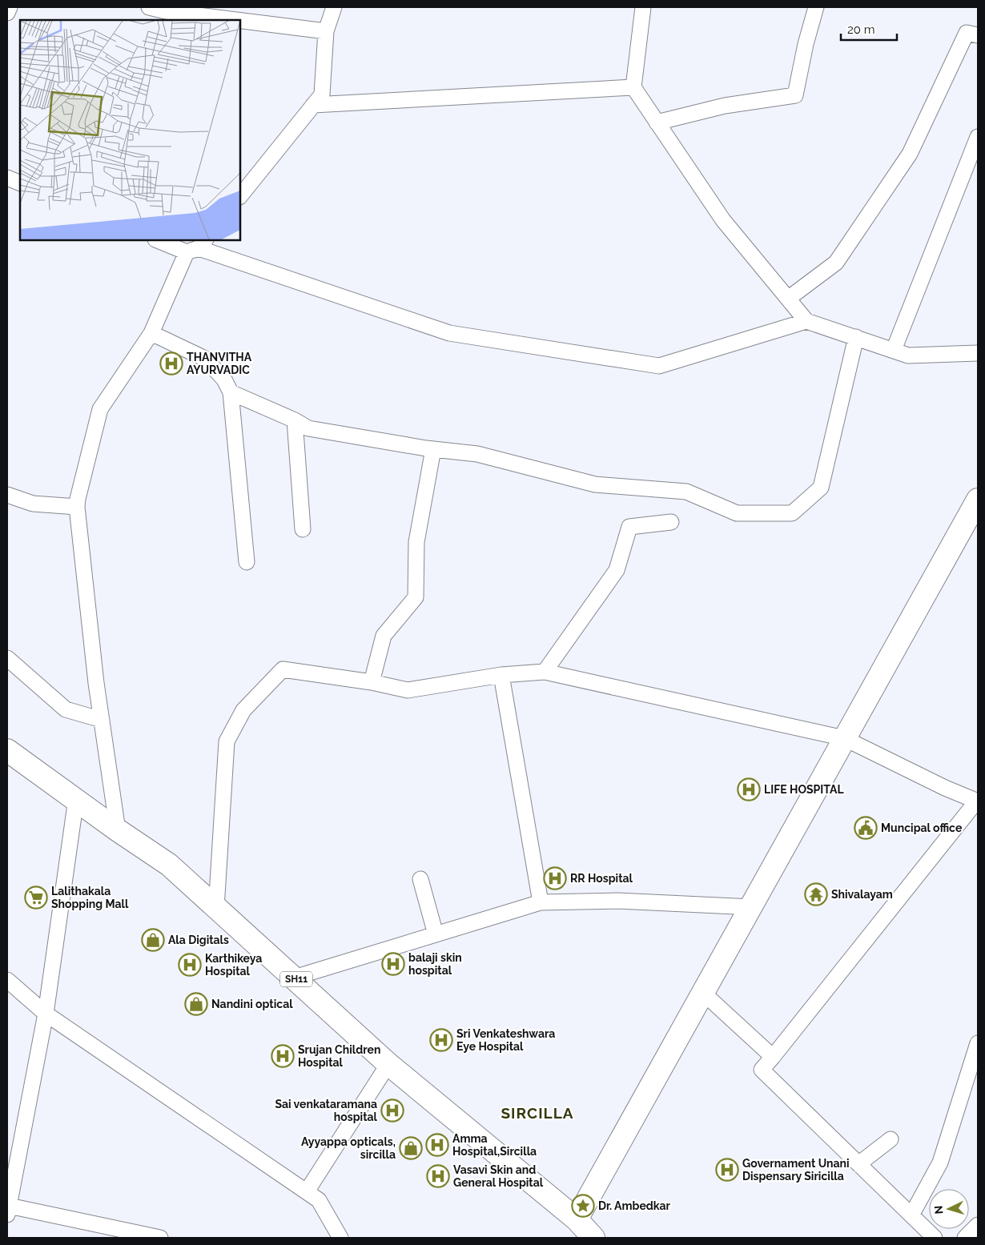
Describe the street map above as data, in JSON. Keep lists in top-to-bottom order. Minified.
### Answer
{"streets":{"main road":["SH11"]},"districts":["SIRCILLA"],"places":{"hospital":["THANVITHA AYURVADIC","LIFE HOSPITAL","RR Hospital","balaji skin hospital","Karthikeya Hospital","Sri Venkateshwara Eye Hospital","Srujan Children Hospital","Sai venkataramana hospital","Amma Hospital,Sircilla","Governament Unani Dispensary Siricilla","Vasavi Skin and General Hospital"],"public building":["Muncipal office"],"temple":["Shivalayam"],"supermarket":["Lalithakala Shopping Mall"],"shop":["Ala Digitals","Nandini optical","Ayyappa opticals, sircilla"],"place":["Dr. Ambedkar"]},"scale_bar":"20 m","north":"left"}
